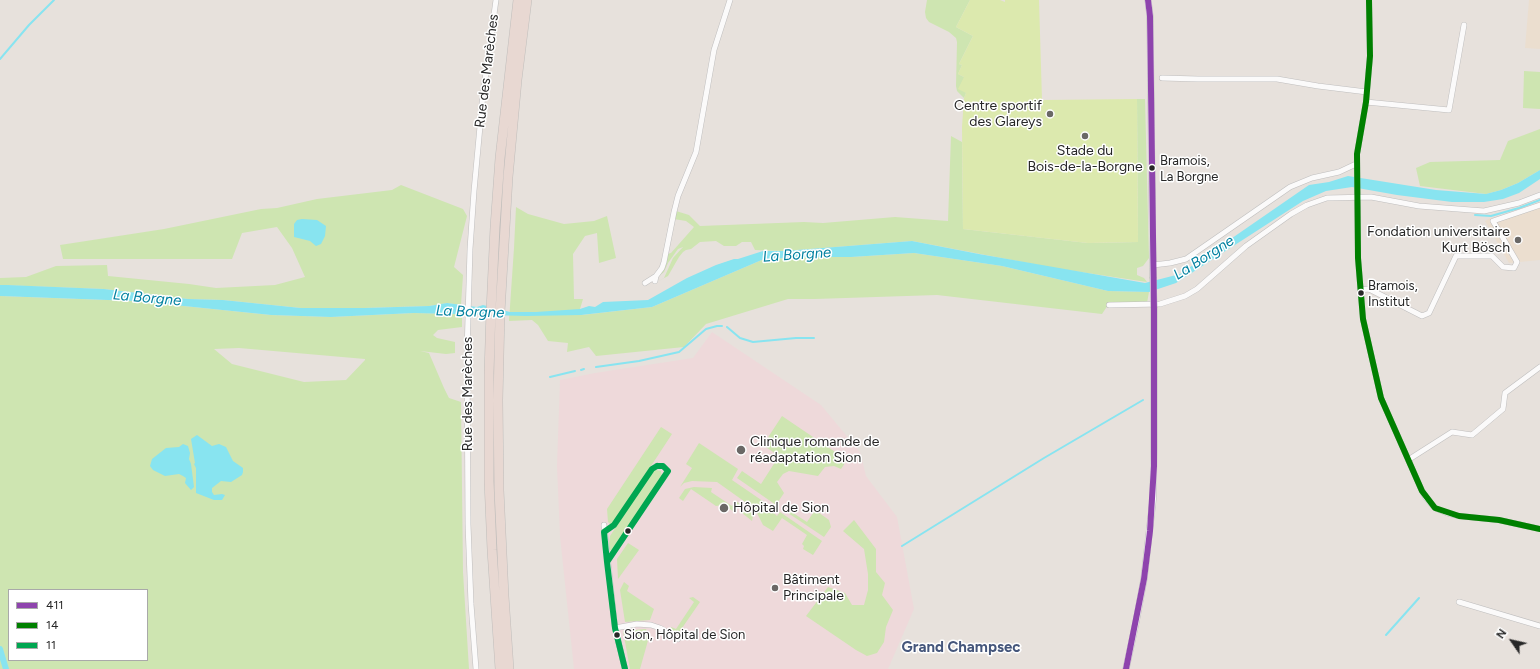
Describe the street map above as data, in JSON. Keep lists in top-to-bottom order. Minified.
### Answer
{"streets":{"street":["Rue des Marèches"]},"districts":["Grand Champsec"],"water":["La Borgne"],"places":["Centre sportif des Glareys","Stade du Bois-de-la-Borgne","Bramois, La Borgne","Fondation universitaire Kurt Bösch","Bramois, Institut","Clinique romande de réadaptation Sion","Hôpital de Sion","Bâtiment Principale","Sion, Hôpital de Sion"],"lines":["transit line 411","transit line 14","transit line 11"],"legend":["411","14","11"],"north":"top left"}
